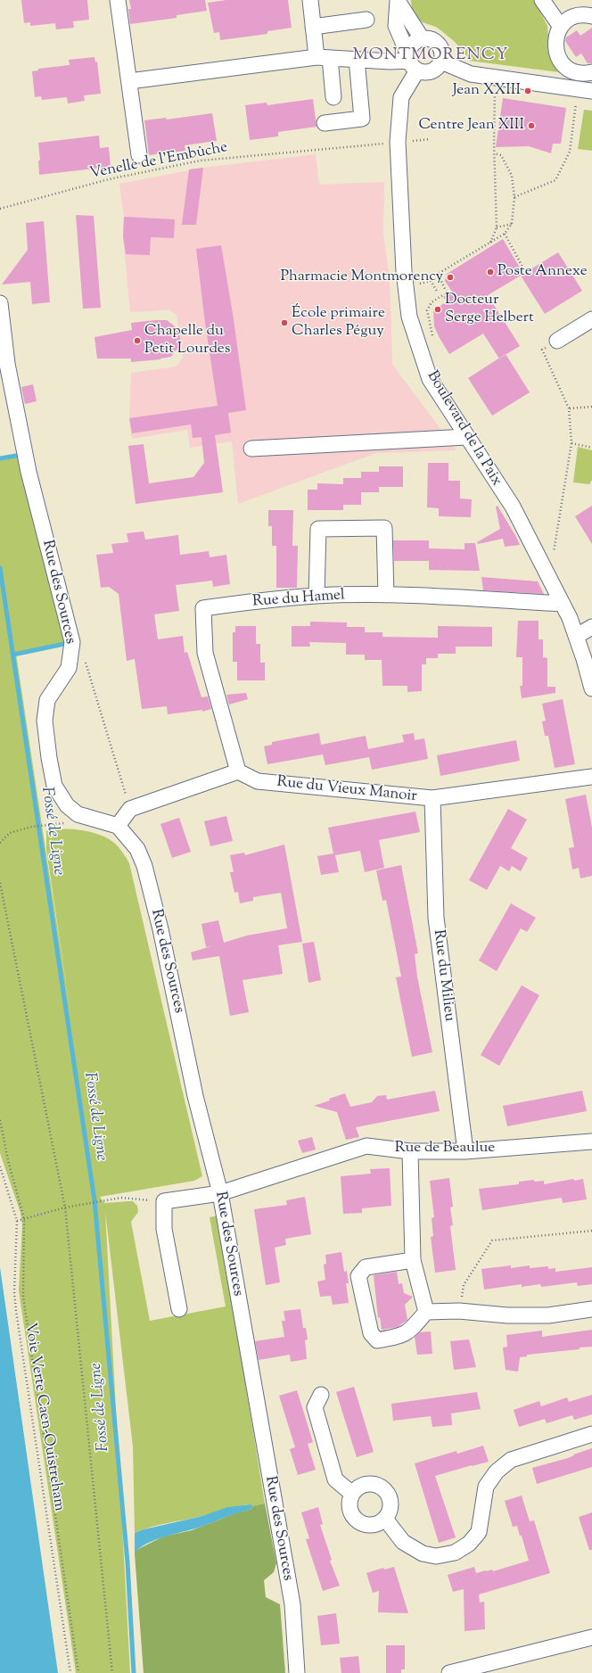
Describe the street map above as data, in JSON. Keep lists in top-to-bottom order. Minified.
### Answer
{"streets":{"street":["Boulevard de la Paix","Rue des Sources","Rue du Hamel","Rue du Vieux Manoir","Rue du Milieu","Rue de Beaulue"],"path":["Venelle de l'Embûche","Voie Verte Caen-Ouistreham"]},"crossings":[["Boulevard de la Paix","Rue du Hamel"],["Rue des Sources","Rue de Beaulue"],["Rue du Hamel","Rue du Vieux Manoir"],["Rue du Vieux Manoir","Rue du Milieu"],["Rue du Milieu","Rue de Beaulue"]],"districts":["MONTMORENCY"],"water":["Fossé de Ligne"],"places":["Jean XXIII","Centre Jean XIII","Poste Annexe","Pharmacie Montmorency","Docteur Serge Helbert","École primaire Charles Péguy","Chapelle du Petit Lourdes"]}
